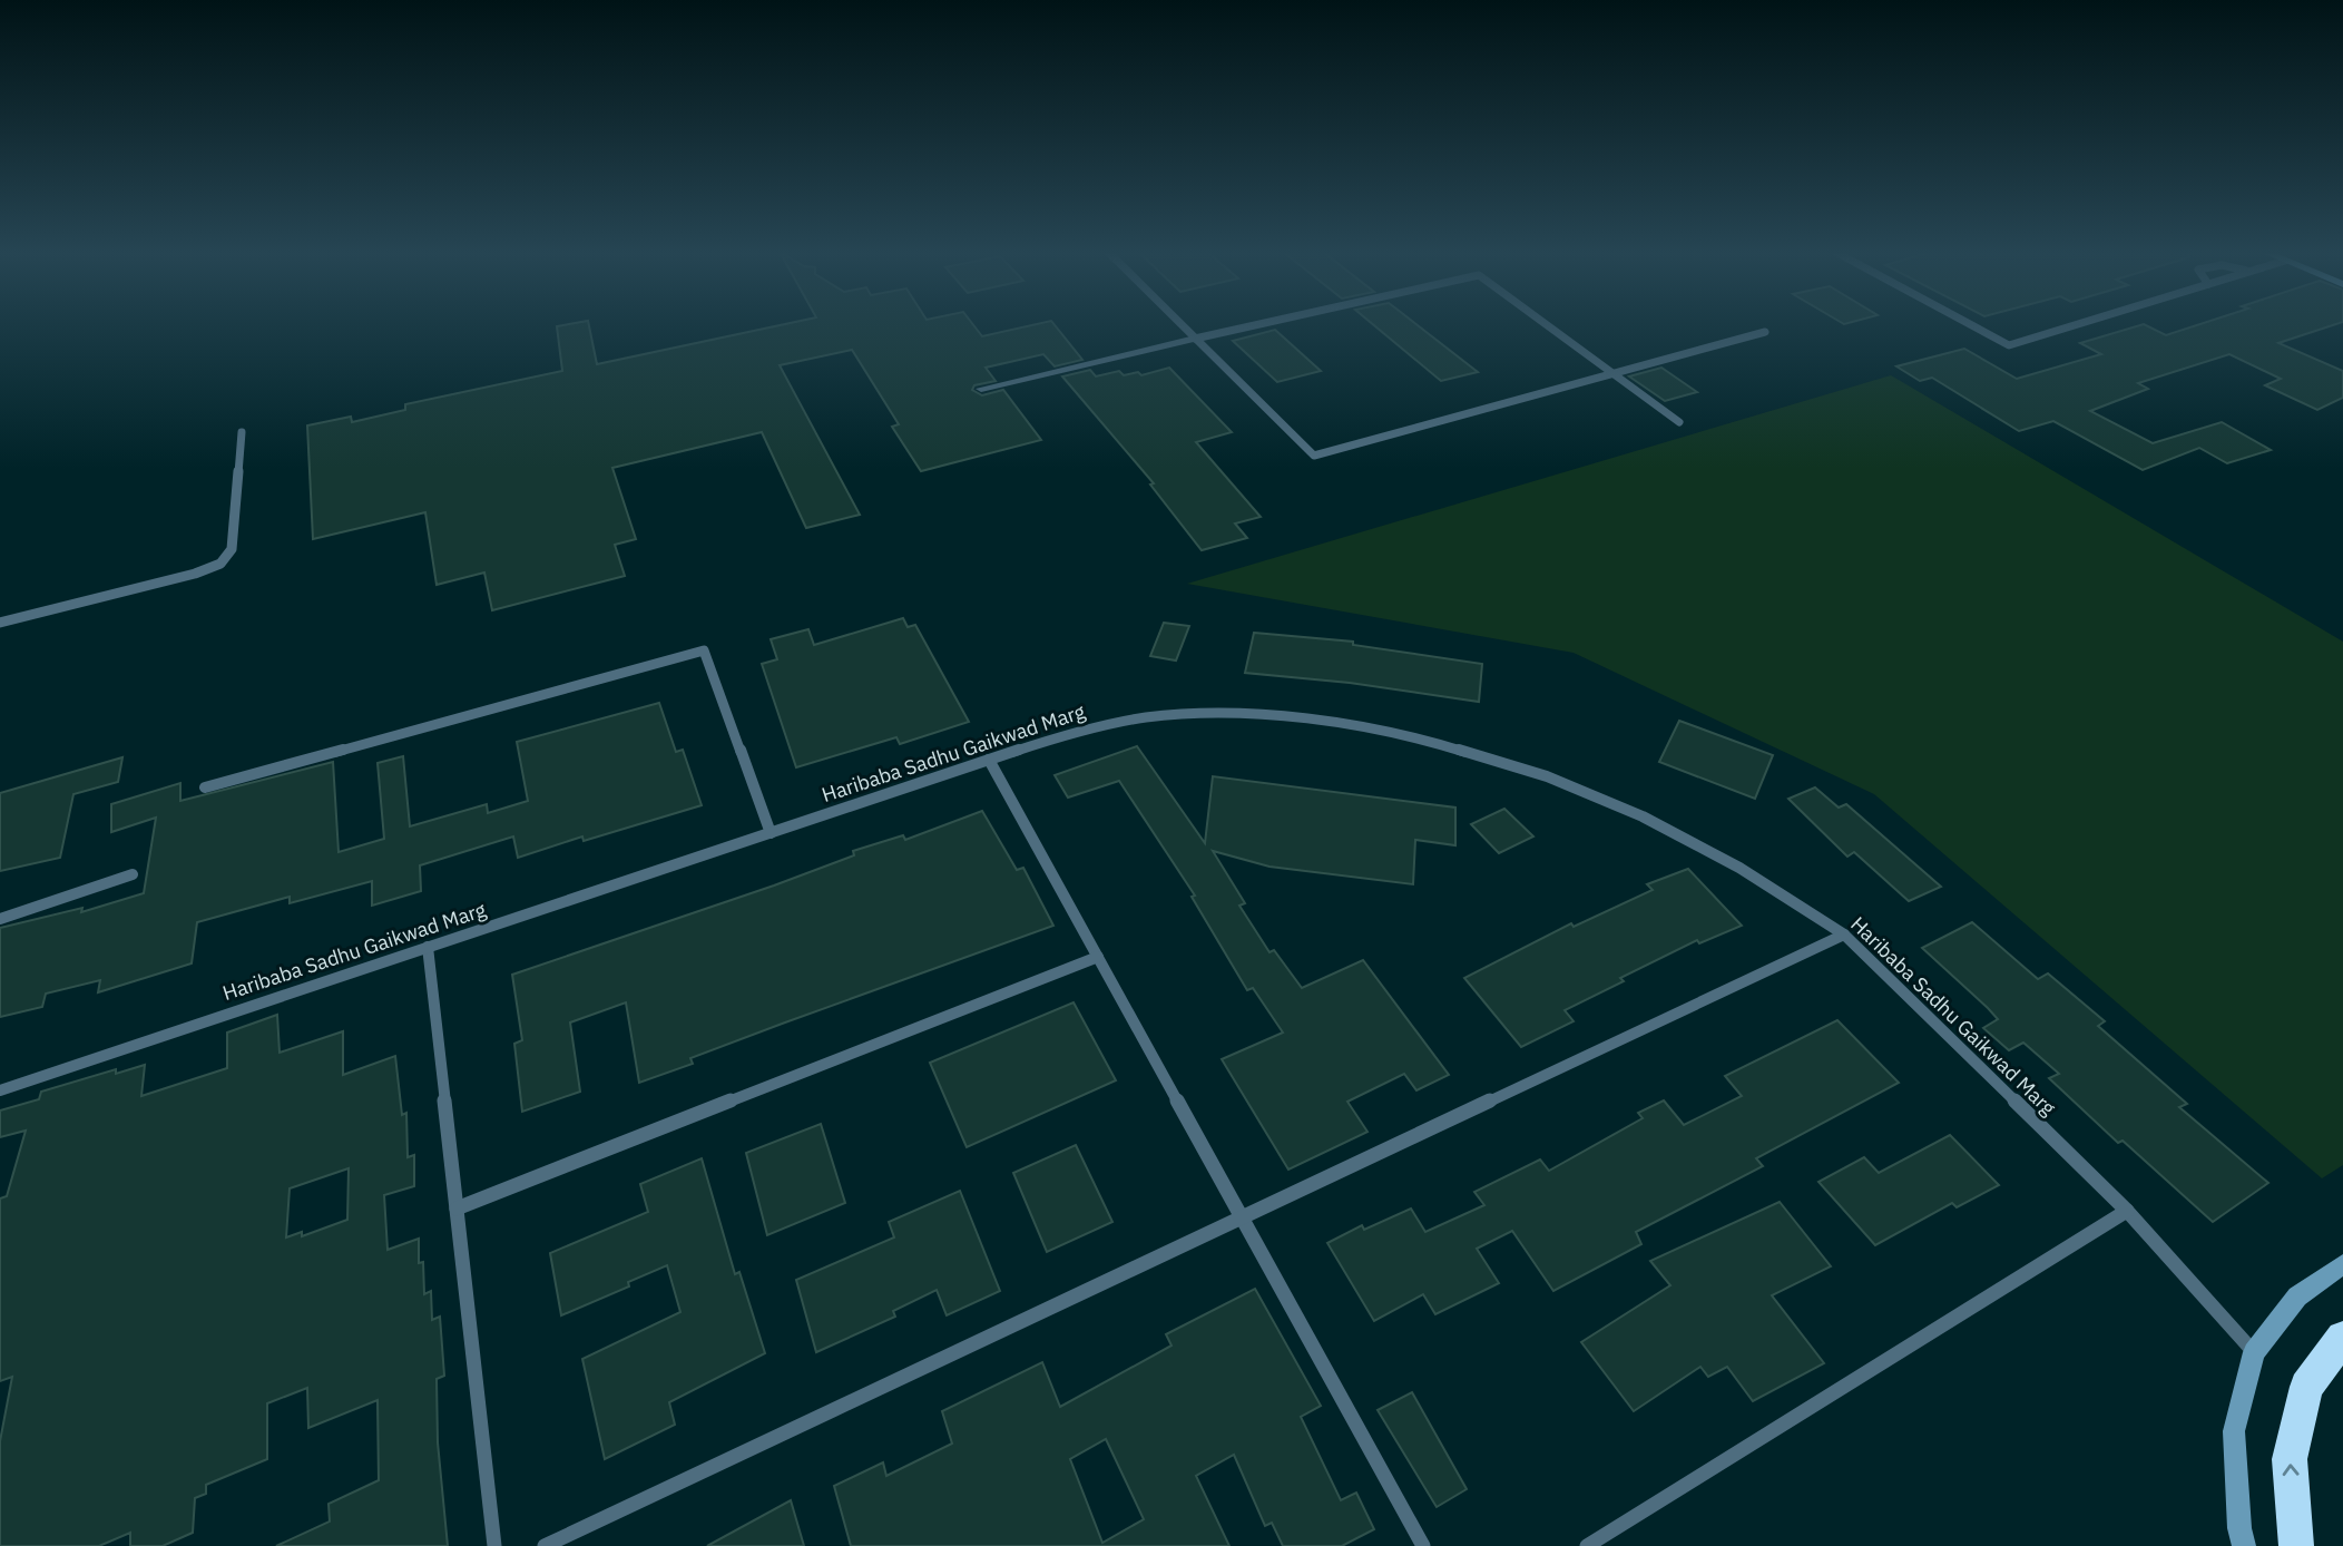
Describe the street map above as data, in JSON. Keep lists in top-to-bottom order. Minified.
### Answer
{"streets":{"lane":["Haribaba Sadhu Gaikwad Marg"]}}
